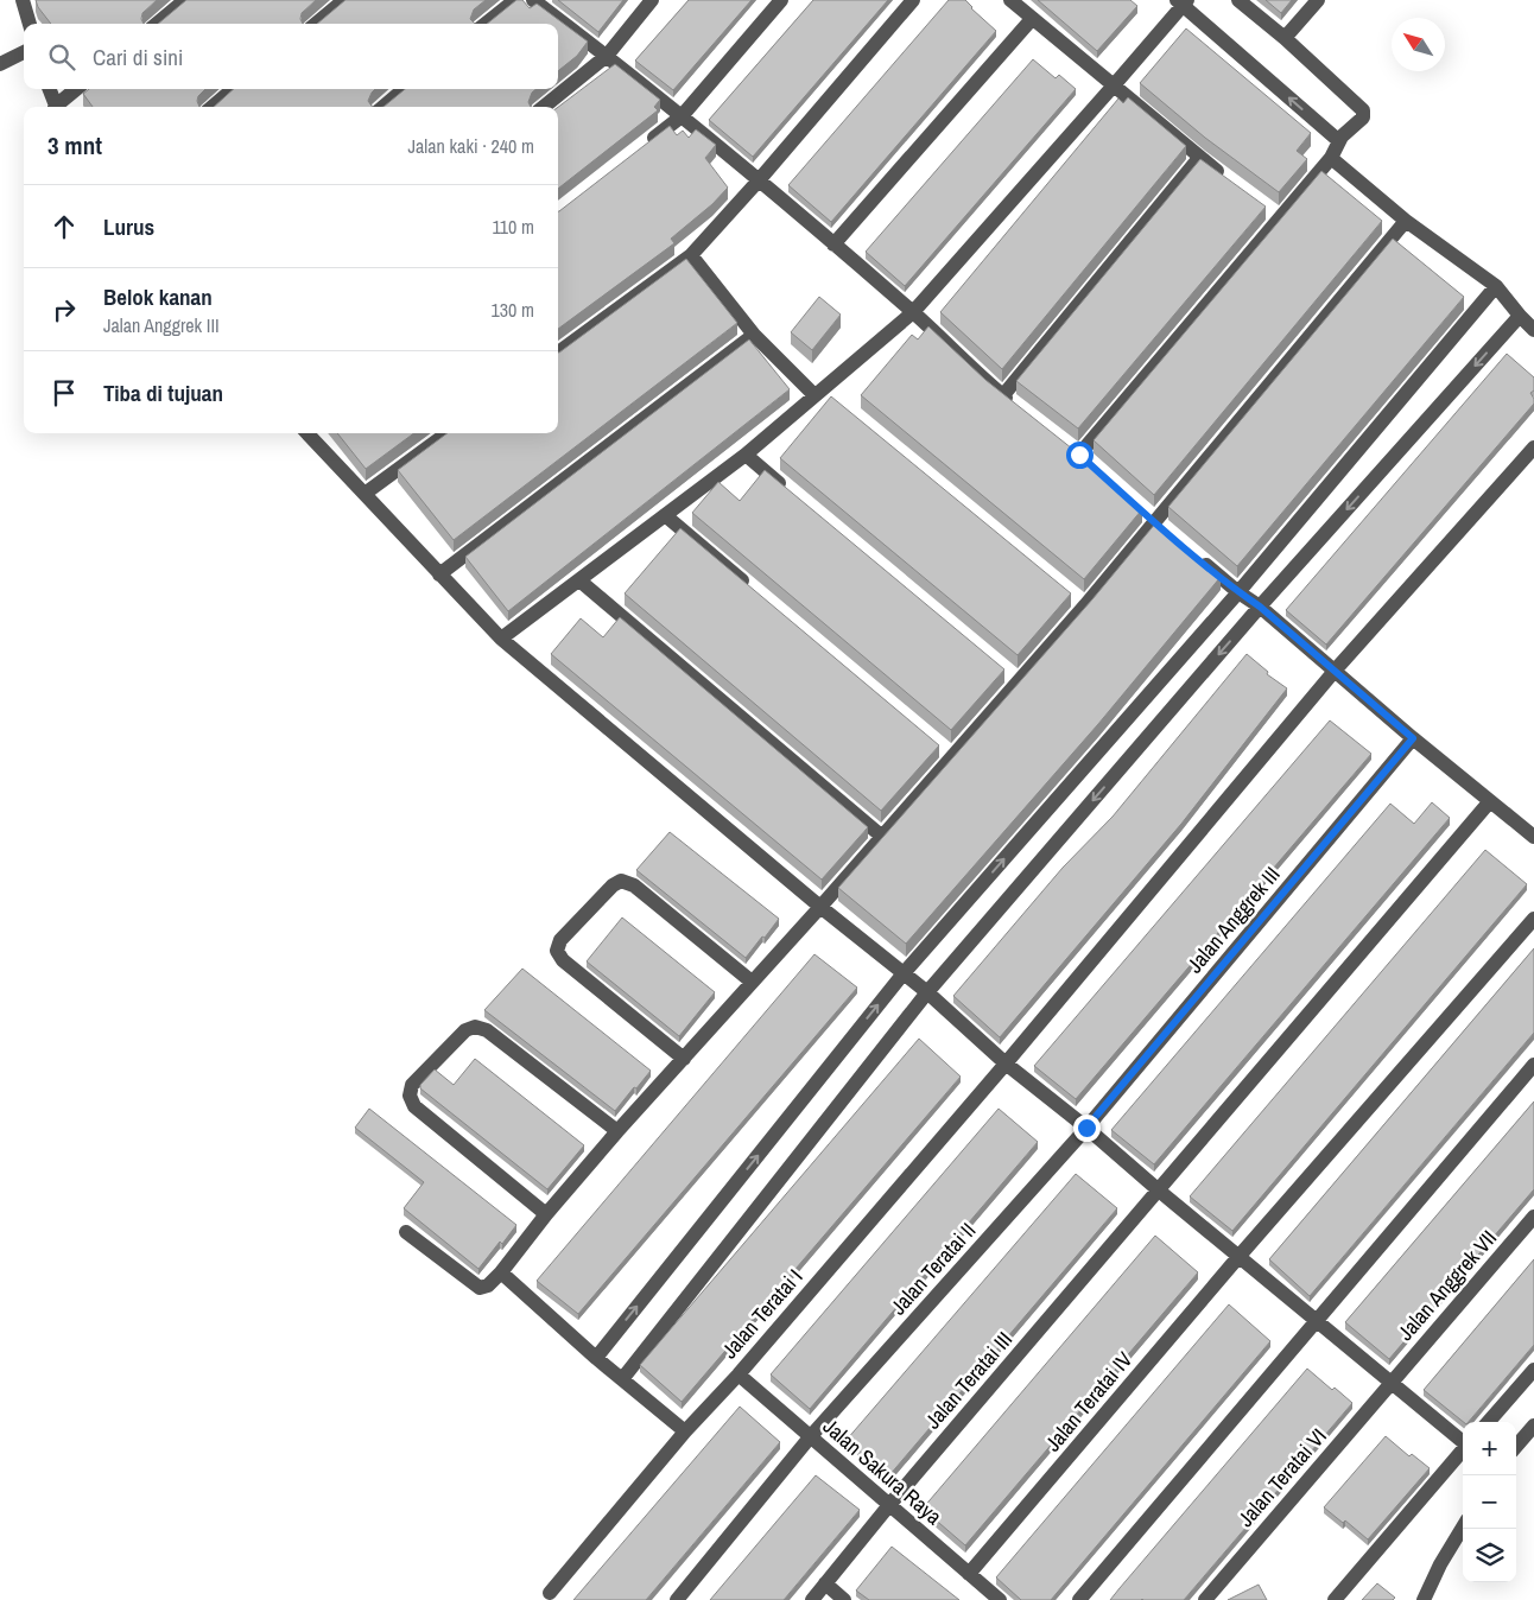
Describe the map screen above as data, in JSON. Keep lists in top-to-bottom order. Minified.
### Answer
{"streets":{"street":["Jalan Anggrek III","Jalan Teratai II","Jalan Anggrek VII","Jalan Teratai I","Jalan Teratai III","Jalan Teratai IV","Jalan Sakura Raya","Jalan Teratai VI"]},"crossings":[["Jalan Anggrek III","Jalan Teratai II"],["Jalan Teratai II","Jalan Sakura Raya"],["Jalan Anggrek VII","Jalan Teratai VI"],["Jalan Teratai I","Jalan Sakura Raya"],["Jalan Teratai III","Jalan Sakura Raya"],["Jalan Teratai IV","Jalan Sakura Raya"]],"north":"top left","page":{"search":"Cari di sini","heading":["3 mnt","Jalan kaki · 240 m"],"list":[["Lurus","110 m"],["Belok kanan","Jalan Anggrek III","130 m"],"Tiba di tujuan"],"map_buttons":["+","−"]}}
